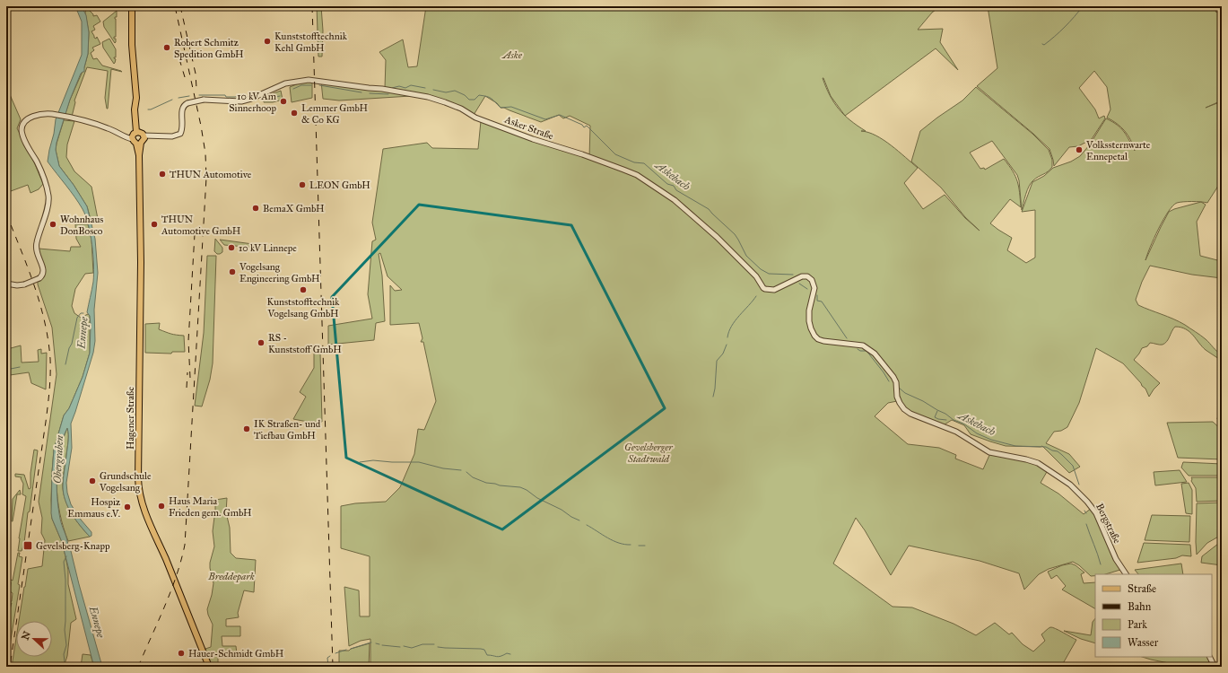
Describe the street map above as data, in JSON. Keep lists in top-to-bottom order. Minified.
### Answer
{"streets":{"main road":["Hagener Straße"],"street":["Asker Straße","Bergstraße"]},"crossings":[["Asker Straße","Hagener Straße"],["Asker Straße","Bergstraße"]],"water":["Askebach","Ennepe","Obergraben"],"parks":["Aske","Gevelsberger Stadtwald","Breddepark"],"places":{"other":["Kunststofftechnik Kehl GmbH","Robert Schmitz Spedition GmbH","10 kV Am Sinnerhoop","Lemmer GmbH & Co KG","Volkssternwarte Ennepetal","THUN Automotive","LEON GmbH","BemaX GmbH","Wohnhaus DonBosco","THUN Automotive GmbH","10 kV Linnepe","Vogelsang Engineering GmbH","Kunststofftechnik Vogelsang GmbH","RS - Kunststoff GmbH","IK Straßen- und Tiefbau GmbH","Grundschule Vogelsang","Haus Maria Frieden gem. GmbH","Hospiz Emmaus e.V.","Hauer-Schmidt GmbH"],"transit":["Gevelsberg-Knapp"]},"legend":["Straße","Bahn","Park","Wasser"],"north":"left"}
